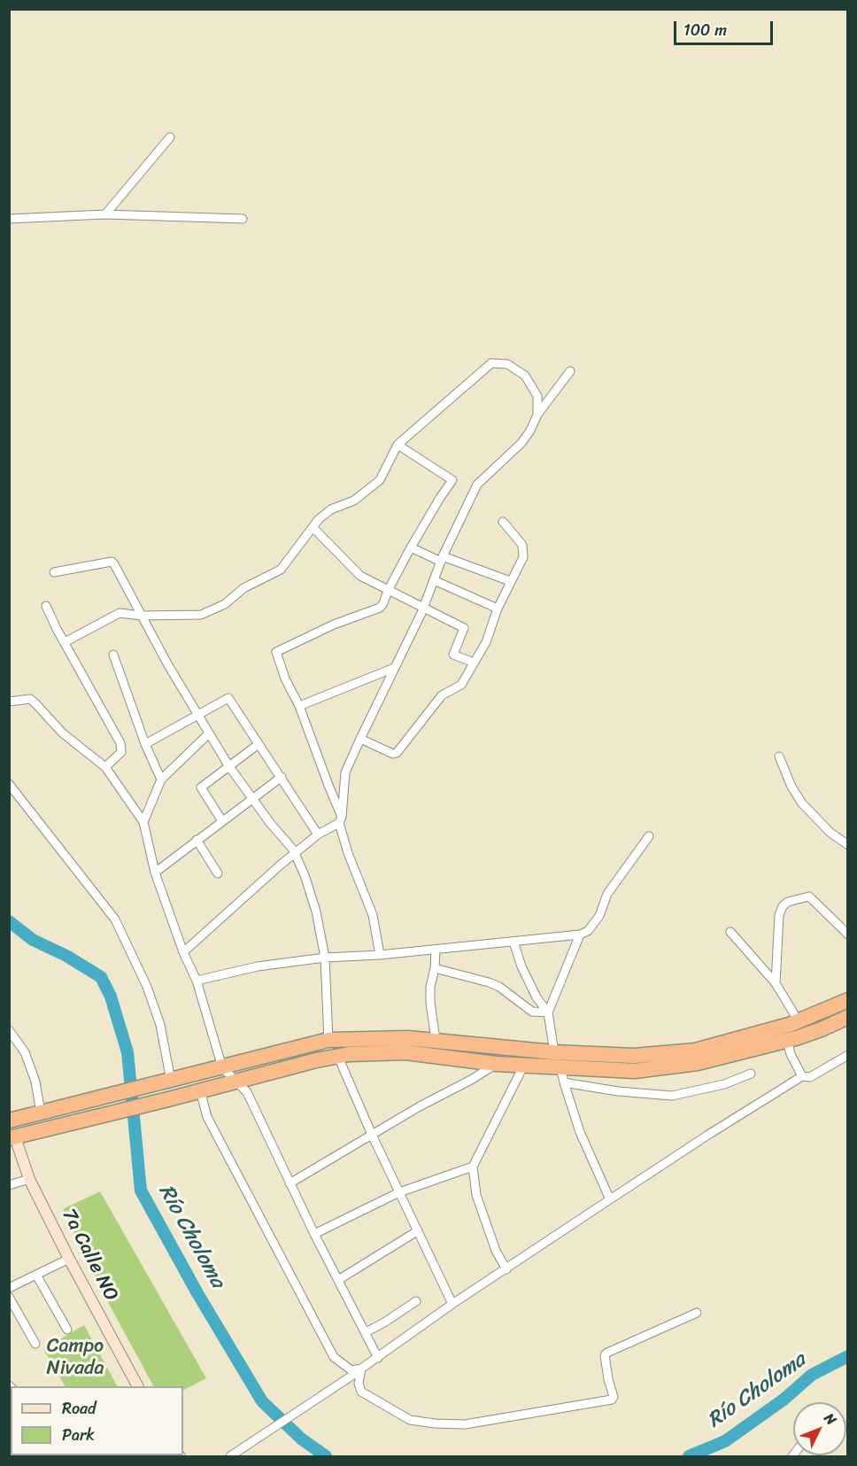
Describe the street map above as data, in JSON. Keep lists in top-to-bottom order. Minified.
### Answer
{"streets":{"street":["7a Calle NO"]},"water":["Río Choloma"],"parks":["Campo Nivada"],"legend":["Road","Park"],"scale_bar":"100 m","north":"top right"}
